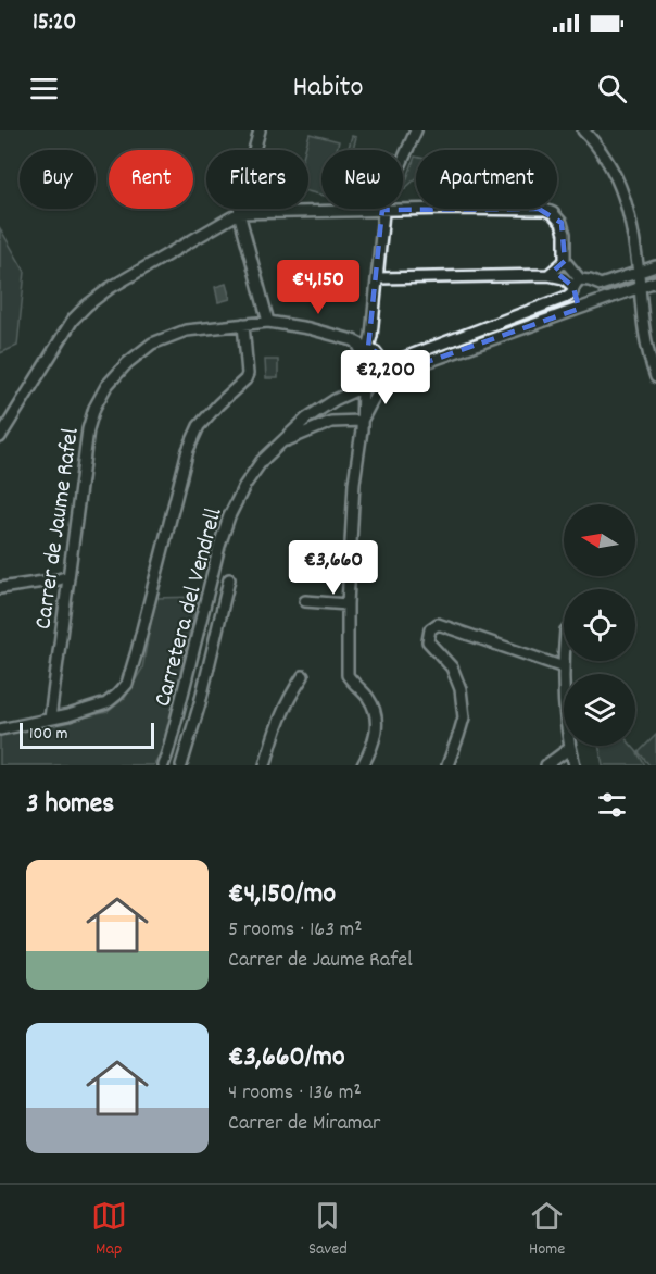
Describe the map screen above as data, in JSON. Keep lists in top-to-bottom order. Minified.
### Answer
{"streets":{"street":["Carrer de Jaume Rafel","Carretera del Vendrell"]},"scale_bar":"100 m","north":"left","page":{"status":"15:20","header":"Habito","chip":["Buy","Rent","Filters","New","Apartment"],"price":["€4,150","€2,200","€3,660"],"scale":"100 m","heading":"3 homes","list":[{"name":"€4,150/mo","note":"5 rooms · 163 m² · Carrer de Jaume Rafel"},{"name":"€3,660/mo","note":"4 rooms · 136 m² · Carrer de Miramar"}],"tabs":["Map","Saved","Home"]}}
